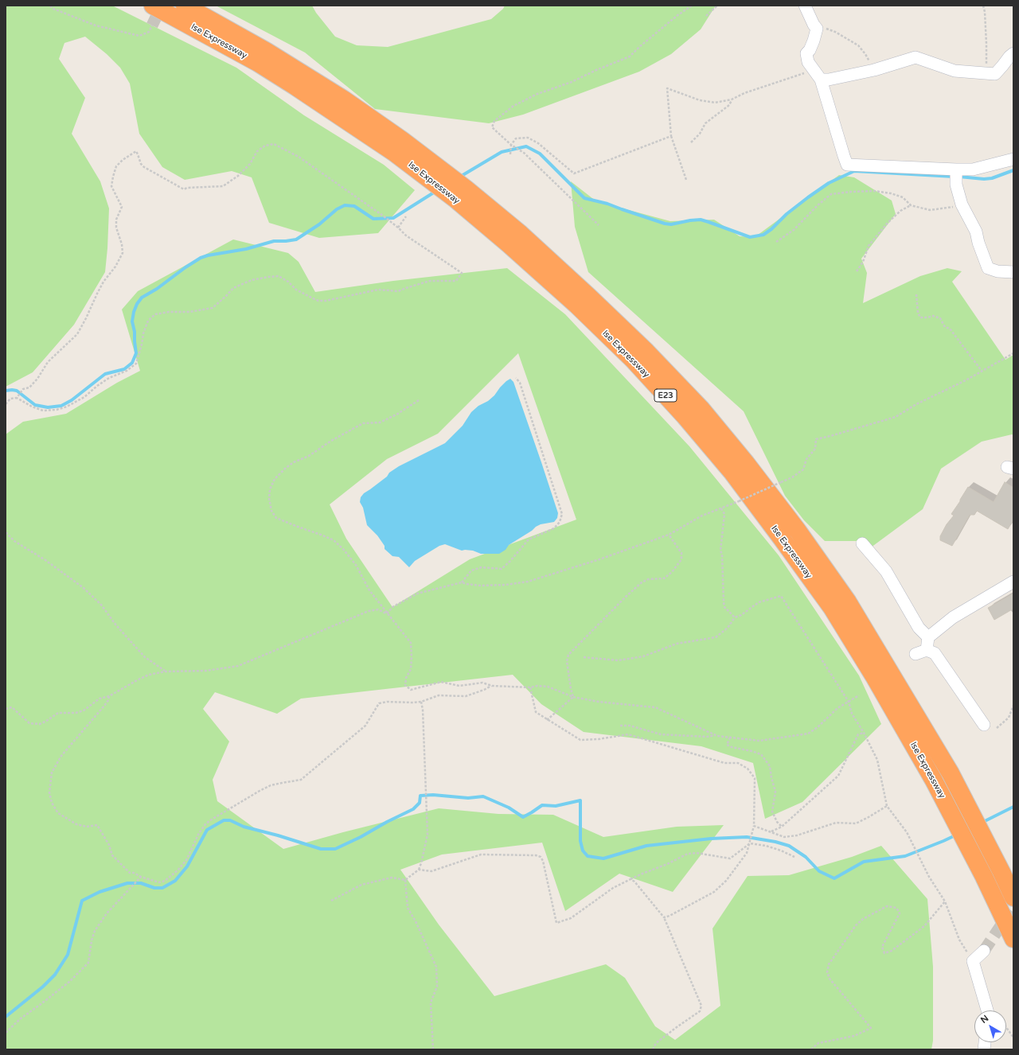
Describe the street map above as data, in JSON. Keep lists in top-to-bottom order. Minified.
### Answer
{"streets":{"highway":["Ise Expressway","E23"]},"north":"top left"}
